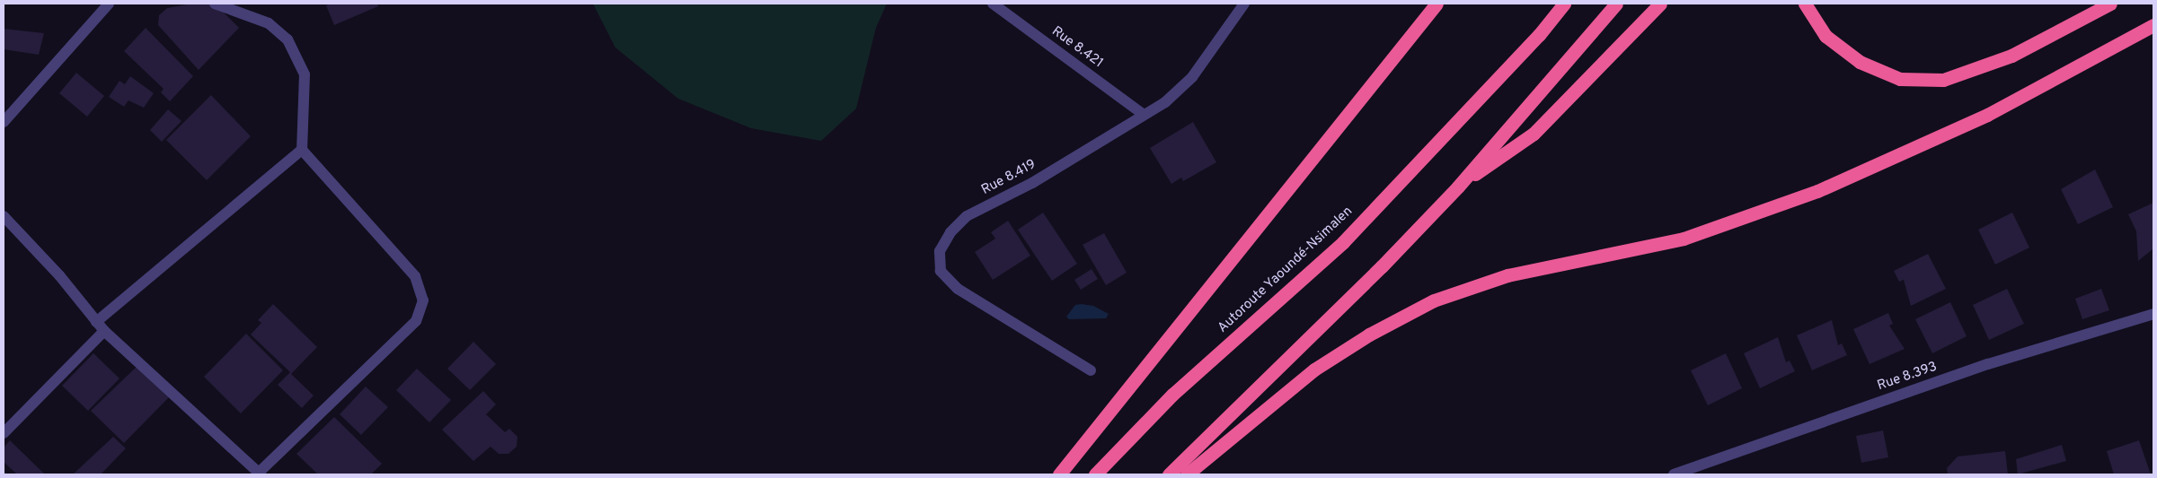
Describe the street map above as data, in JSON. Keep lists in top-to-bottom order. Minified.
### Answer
{"streets":{"highway":["Autoroute Yaoundé-Nsimalen"],"street":["Rue 8.421","Rue 8.419","Rue 8.393"]},"crossings":[["Rue 8.421","Rue 8.419"]]}
